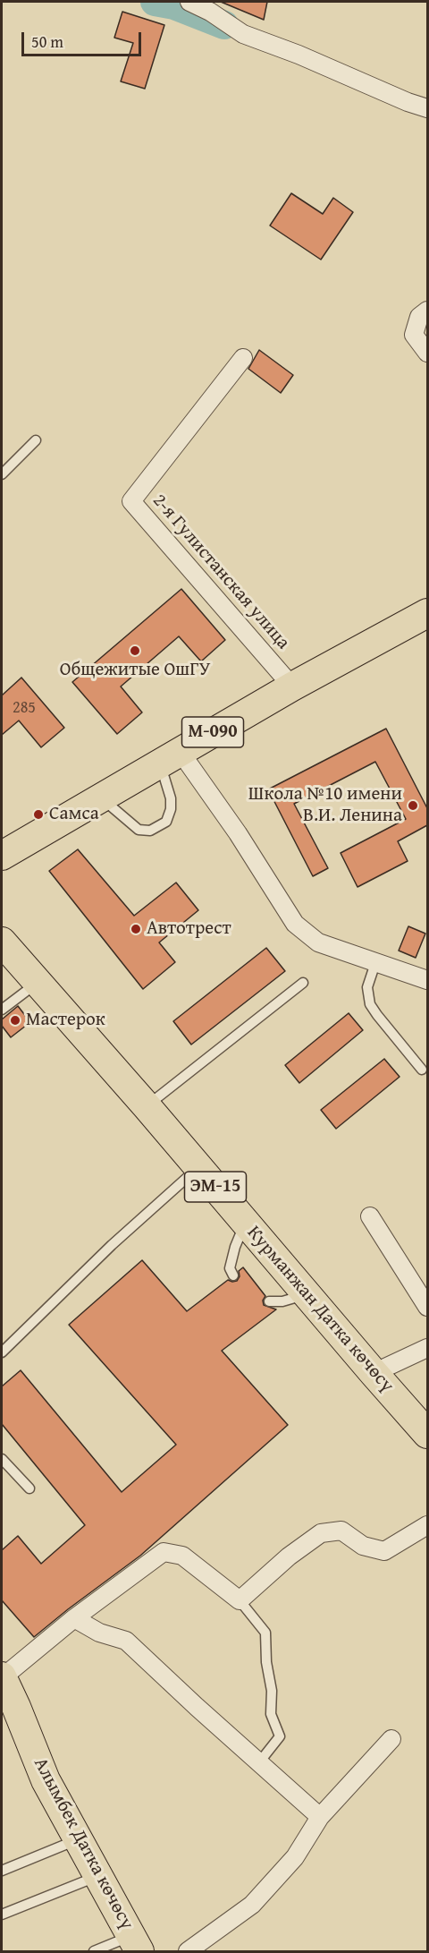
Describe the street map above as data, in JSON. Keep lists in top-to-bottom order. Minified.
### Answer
{"streets":{"main road":["М-090","ЭМ-15","Курманжан Датка көчөсү","Алымбек Датка көчөсү"],"street":["2-я Гулистанская улица"]},"crossings":[["2-я Гулистанская улица","М-090"]],"places":["Общежитые ОшГУ","Школа №10 имени В.И. Ленина","Самса","Автотрест","Мастерок"],"house_numbers":["285"],"scale_bar":"50 m"}
